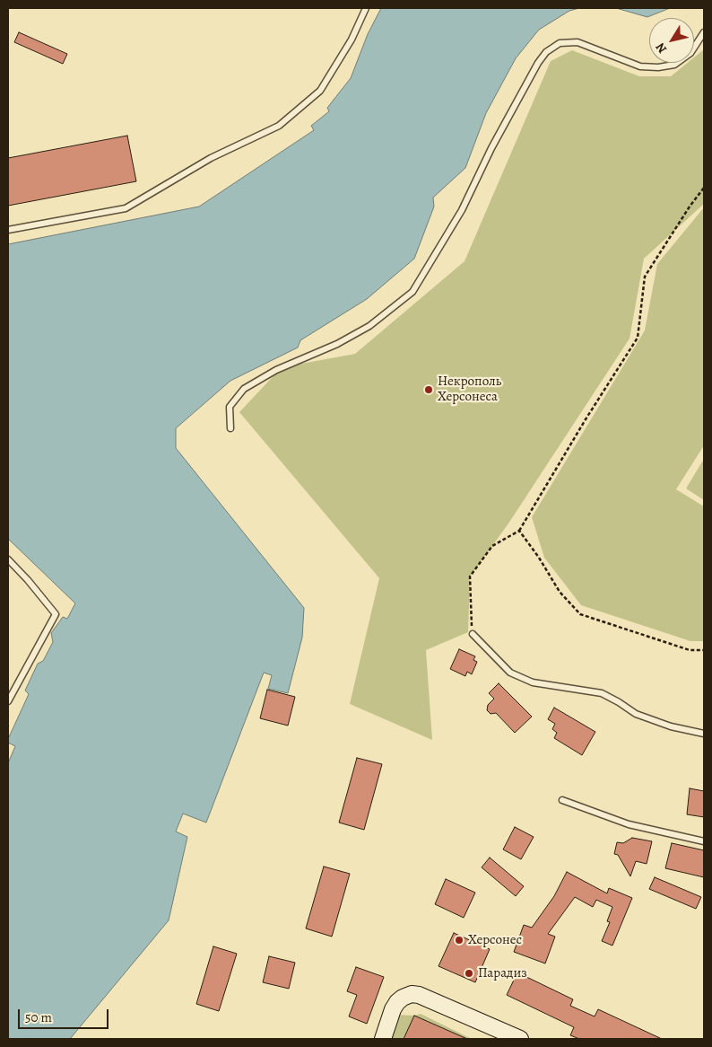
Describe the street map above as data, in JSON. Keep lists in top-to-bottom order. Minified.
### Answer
{"places":["Некрополь Херсонеса","Херсонес","Парадиз"],"scale_bar":"50 m","north":"bottom left"}
